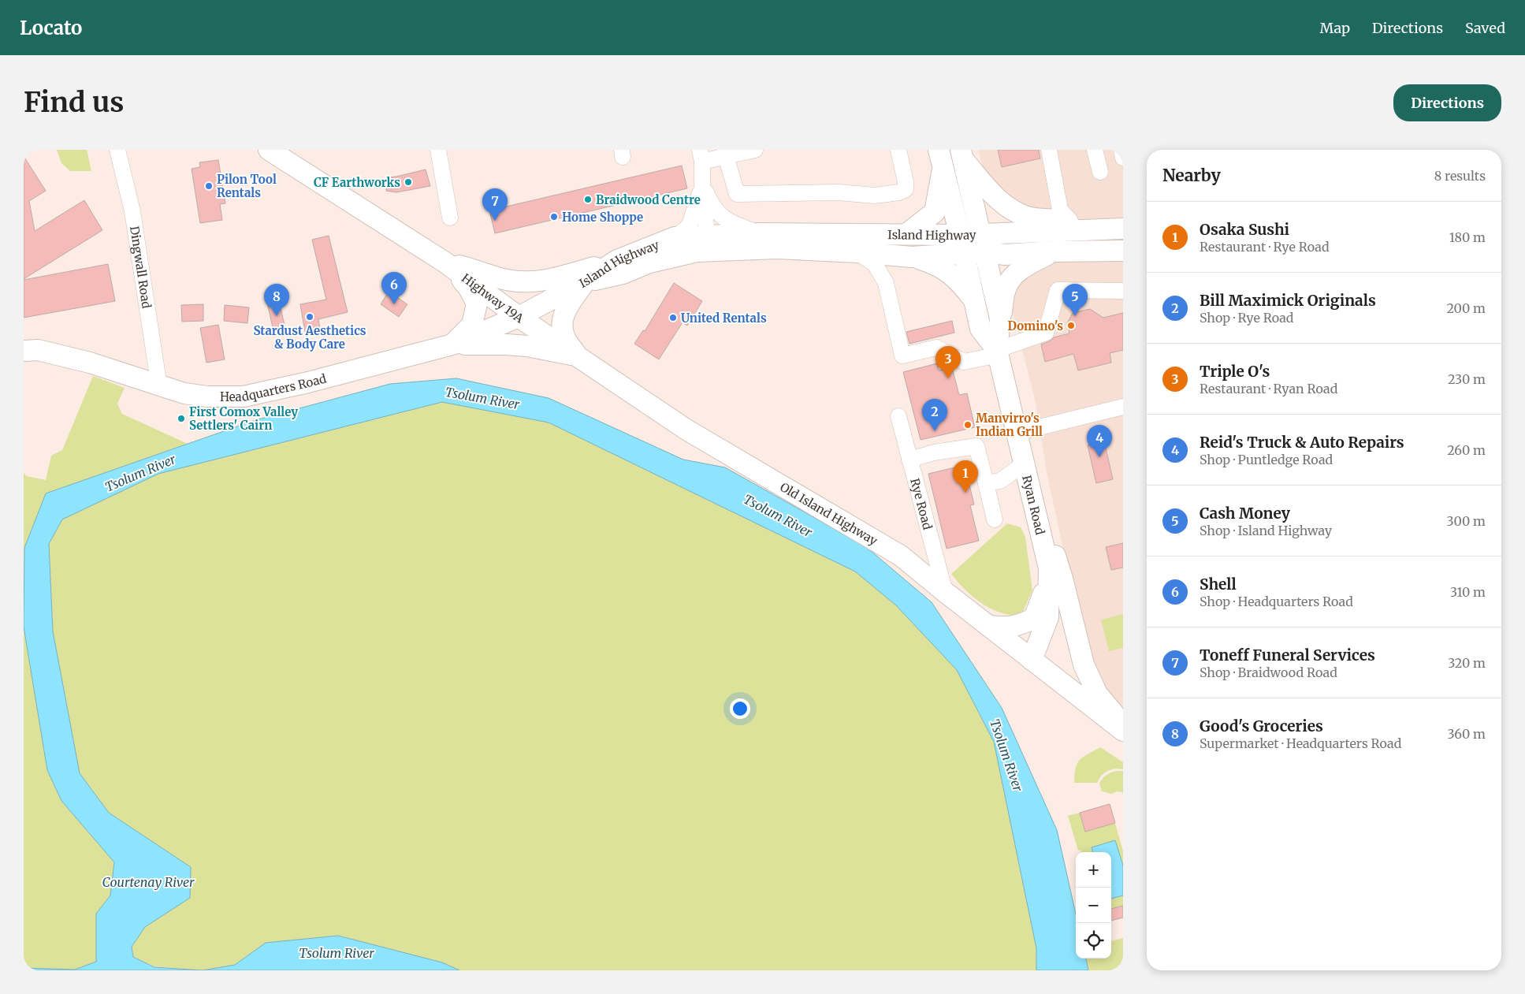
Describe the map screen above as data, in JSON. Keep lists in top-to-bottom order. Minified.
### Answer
{"streets":{"main road":["Island Highway","Highway 19A","Headquarters Road","Ryan Road","Old Island Highway"],"street":["Dingwall Road","Rye Road"]},"crossings":[["Island Highway","Highway 19A"],["Island Highway","Ryan Road"],["Dingwall Road","Headquarters Road"],["Highway 19A","Headquarters Road"],["Highway 19A","Old Island Highway"],["Headquarters Road","Old Island Highway"],["Rye Road","Old Island Highway"],["Ryan Road","Old Island Highway"]],"water":["Tsolum River","Courtenay River"],"places":["CF Earthworks","Pilon Tool Rentals","Braidwood Centre","Home Shoppe","Stardust Aesthetics & Body Care","United Rentals","Domino's","First Comox Valley Settlers' Cairn","Manvirro's Indian Grill"],"page":{"header":"Locato","nav":["Map","Directions","Saved"],"buttons":"Directions","title":"Find us","heading":["Nearby","8 results"],"pins":["7","6","5","8","3","2","4","1"],"list":[{"mark":"1","name":"Osaka Sushi","note":"Restaurant · Rye Road","value":"180 m"},{"mark":"2","name":"Bill Maximick Originals","note":"Shop · Rye Road","value":"200 m"},{"mark":"3","name":"Triple O's","note":"Restaurant · Ryan Road","value":"230 m"},{"mark":"4","name":"Reid's Truck & Auto Repairs","note":"Shop · Puntledge Road","value":"260 m"},{"mark":"5","name":"Cash Money","note":"Shop · Island Highway","value":"300 m"},{"mark":"6","name":"Shell","note":"Shop · Headquarters Road","value":"310 m"},{"mark":"7","name":"Toneff Funeral Services","note":"Shop · Braidwood Road","value":"320 m"},{"mark":"8","name":"Good's Groceries","note":"Supermarket · Headquarters Road","value":"360 m"}],"map_buttons":["+","−"]}}
